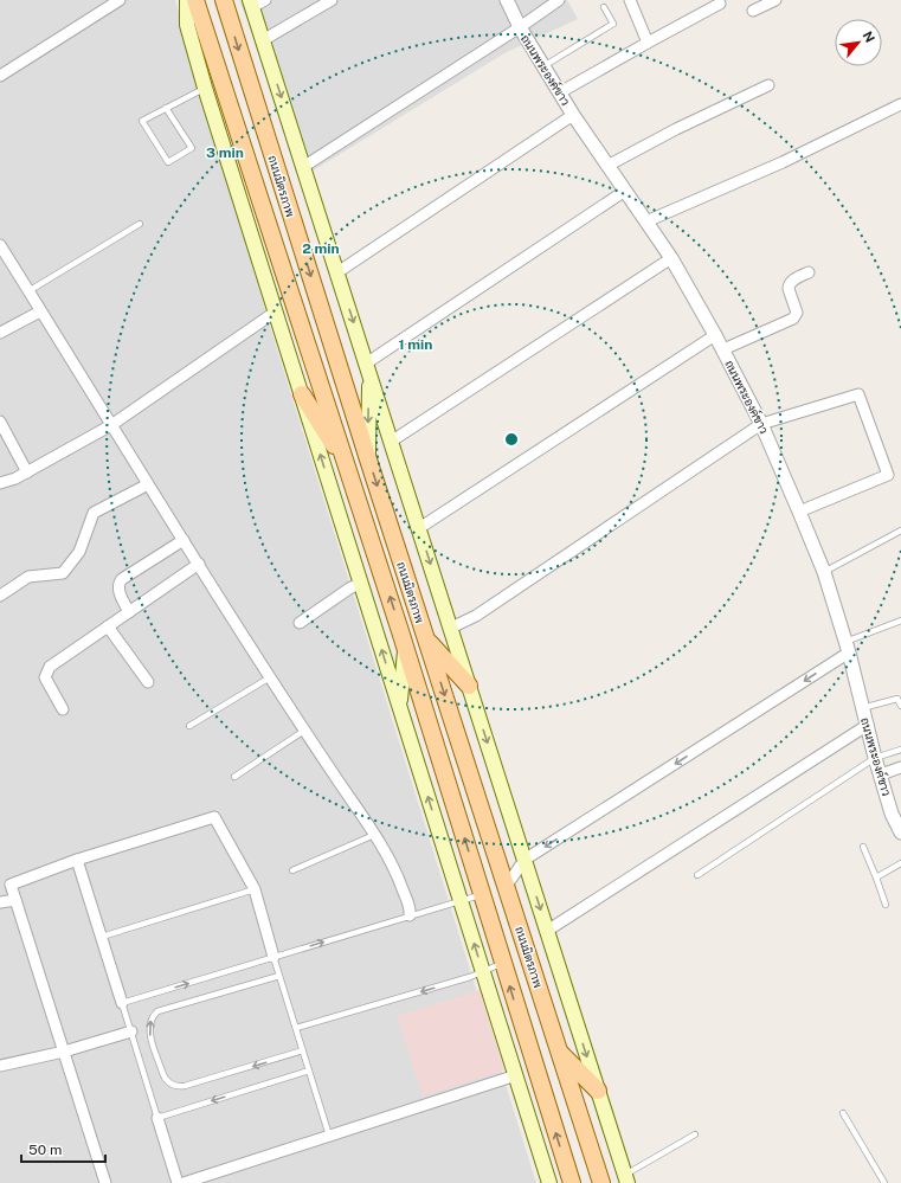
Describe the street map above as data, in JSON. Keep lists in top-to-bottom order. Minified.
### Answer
{"streets":{"main road":["ถนนมิตรภาพ"],"street":["ถนนพระองค์ขาว"]},"scale_bar":"50 m","north":"top right","rings":["3 min","2 min","1 min"]}
